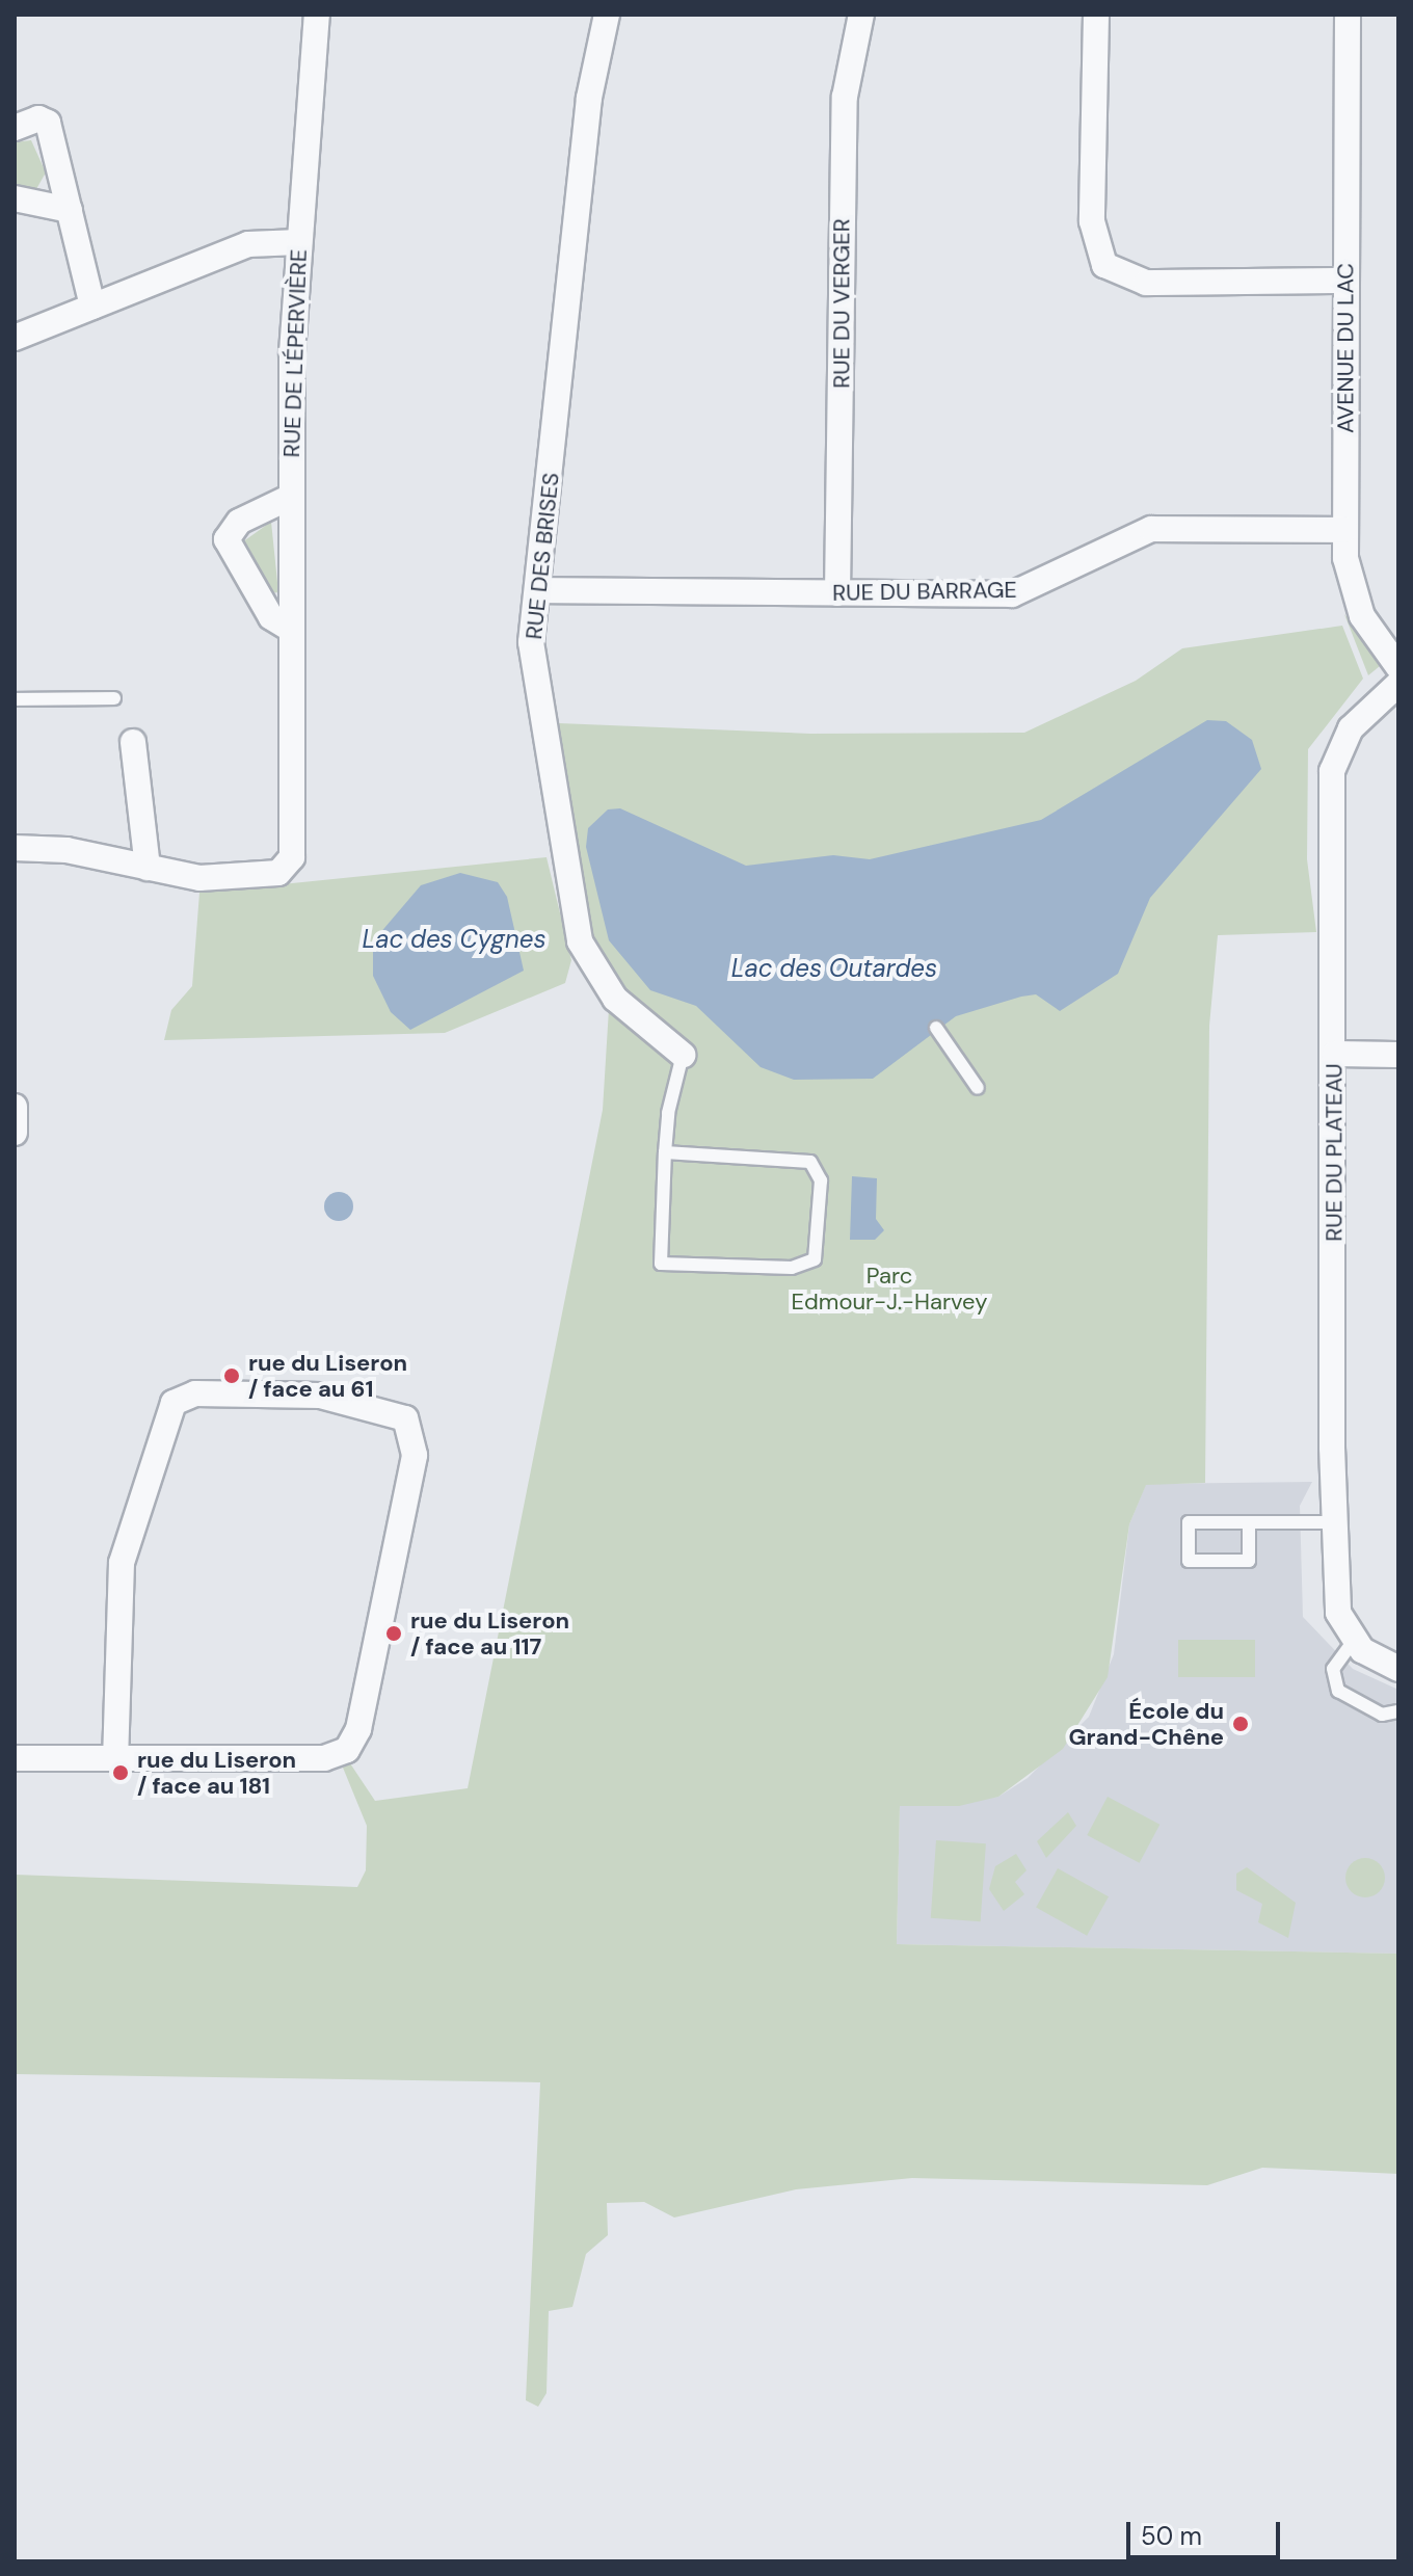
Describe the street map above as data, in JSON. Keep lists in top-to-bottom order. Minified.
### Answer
{"streets":{"street":["RUE DU VERGER","AVENUE DU LAC","RUE DE L'ÉPERVIÈRE","RUE DES BRISES","RUE DU BARRAGE","RUE DU PLATEAU"]},"crossings":[["RUE DU VERGER","RUE DU BARRAGE"],["AVENUE DU LAC","RUE DU BARRAGE"],["RUE DES BRISES","RUE DU BARRAGE"]],"water":["Lac des Cygnes","Lac des Outardes"],"parks":["Parc Edmour-J.-Harvey"],"places":["rue du Liseron / face au 61","rue du Liseron / face au 117","École du Grand-Chêne","rue du Liseron / face au 181"],"scale_bar":"50 m"}
